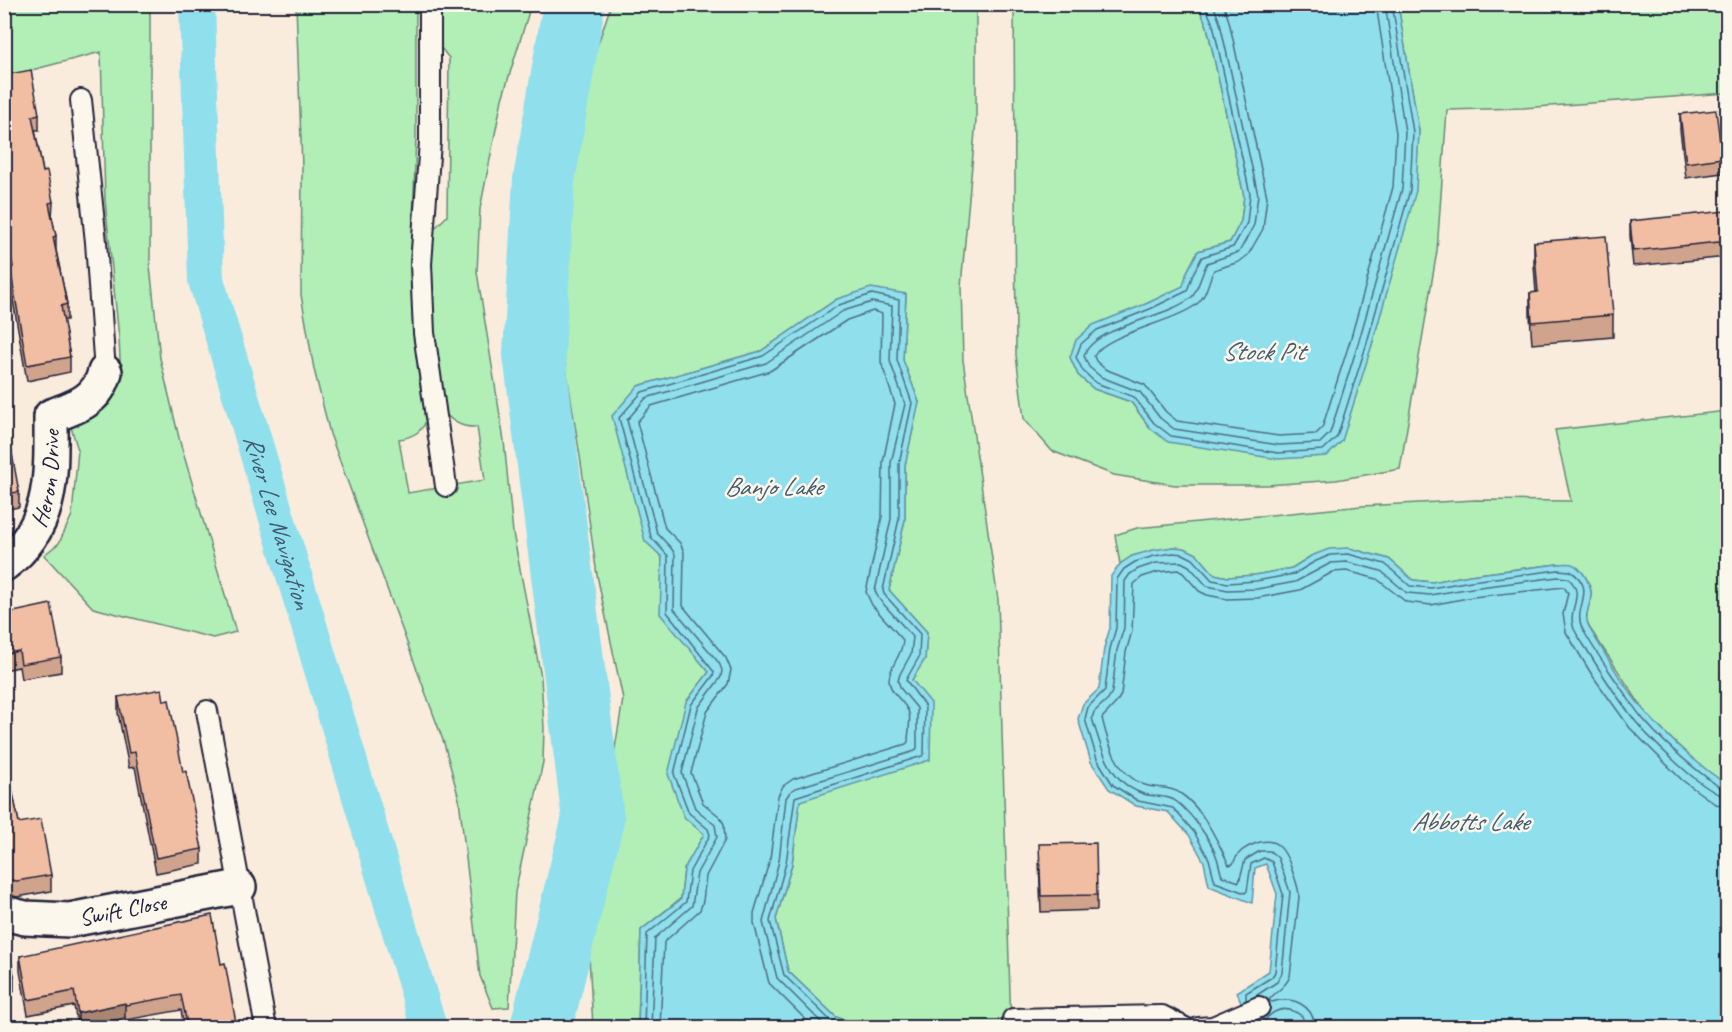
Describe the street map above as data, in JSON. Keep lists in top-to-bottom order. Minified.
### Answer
{"streets":{"street":["Heron Drive","Swift Close"]},"water":["Stock Pit","Banjo Lake","River Lee Navigation","Abbotts Lake"]}
